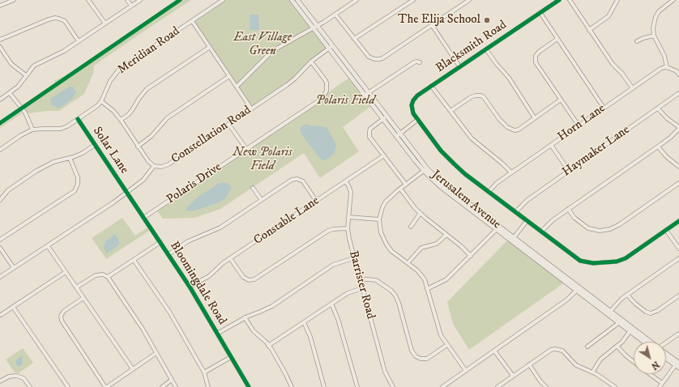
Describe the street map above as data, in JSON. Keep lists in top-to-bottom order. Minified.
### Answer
{"streets":{"main road":["Jerusalem Avenue"],"street":["Blacksmith Road","Meridian Road","Horn Lane","Constellation Road","Solar Lane","Haymaker Lane","Polaris Drive","Constable Lane","Bloomingdale Road","Barrister Road"]},"crossings":[["Blacksmith Road","Horn Lane"],["Blacksmith Road","Haymaker Lane"],["Meridian Road","Constellation Road"],["Meridian Road","Solar Lane"],["Constellation Road","Polaris Drive"],["Constellation Road","Jerusalem Avenue"],["Solar Lane","Bloomingdale Road"],["Polaris Drive","Bloomingdale Road"],["Constable Lane","Bloomingdale Road"],["Constable Lane","Barrister Road"]],"parks":["East Village Green","Polaris Field","New Polaris Field"],"places":["The Elija School"],"north":"bottom right"}
